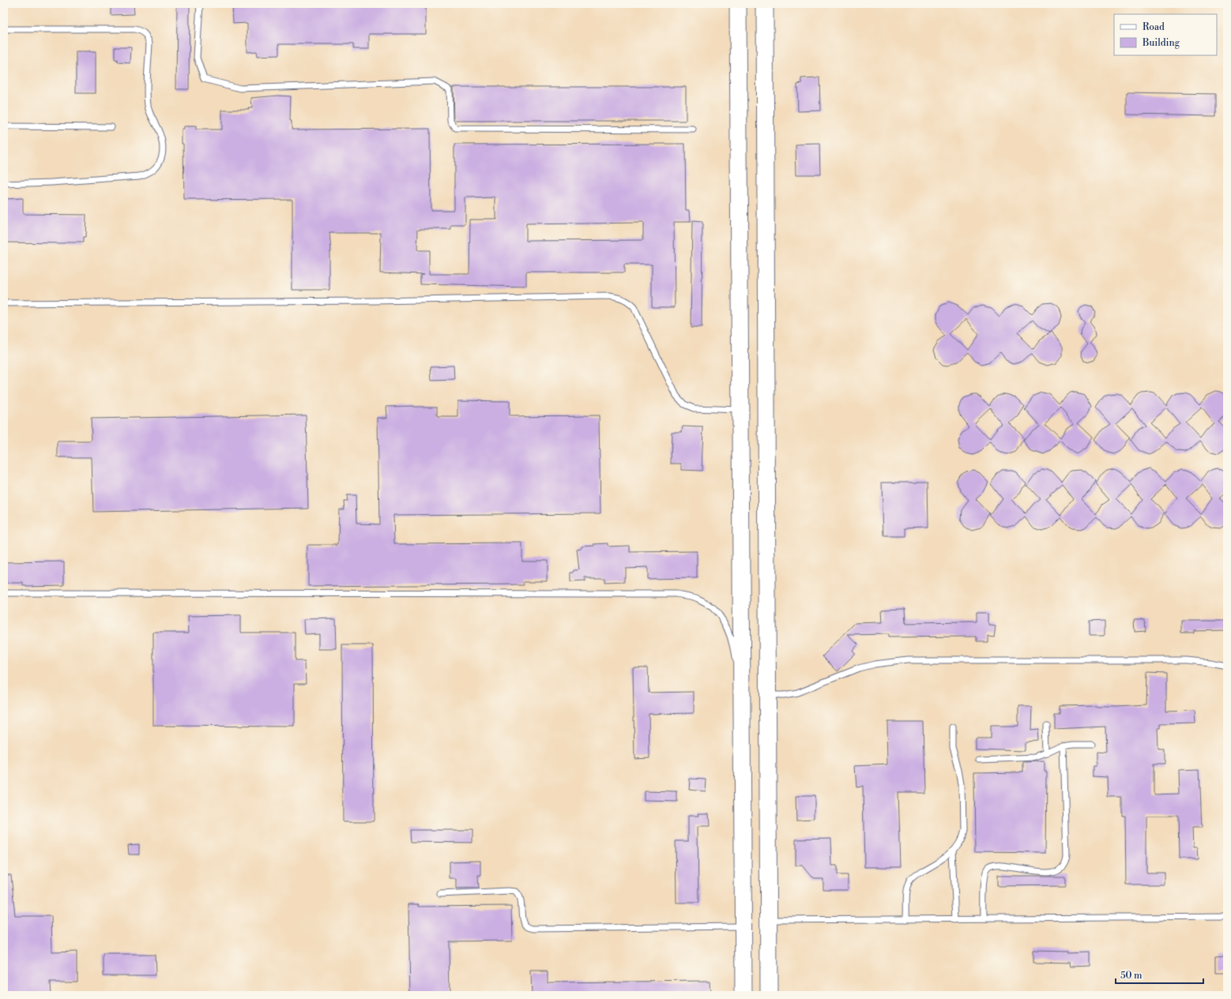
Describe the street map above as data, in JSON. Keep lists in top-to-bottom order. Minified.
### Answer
{"legend":["Road","Building"],"scale_bar":"50 m"}
